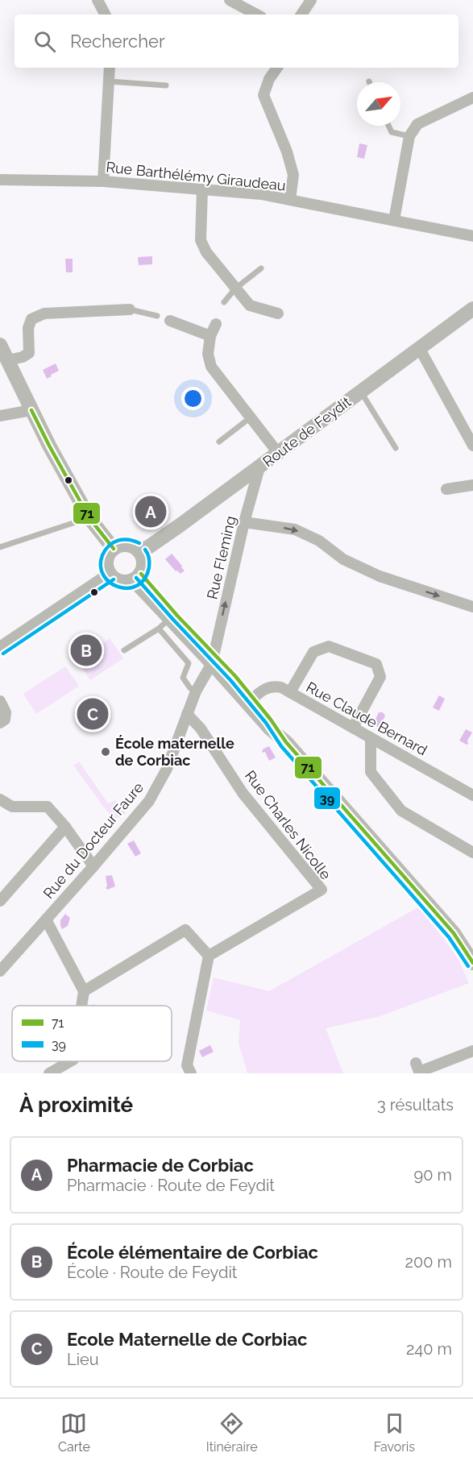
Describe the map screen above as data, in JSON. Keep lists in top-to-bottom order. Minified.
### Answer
{"streets":{"street":["Rue Barthélémy Giraudeau","Route de Feydit","Rue Fleming","Rue Claude Bernard","Rue Charles Nicolle","Rue du Docteur Faure"]},"crossings":[["Route de Feydit","Rue Fleming"],["Rue Fleming","Rue du Docteur Faure"],["Rue Charles Nicolle","Rue du Docteur Faure"]],"one_way":["Rue Fleming"],"places":["École maternelle de Corbiac"],"lines":["transit line 71","transit line 39"],"legend":["71","39"],"north":"top right","page":{"search":"Rechercher","pins":["A","B","C"],"heading":["À proximité","3 résultats"],"list":[{"mark":"A","name":"Pharmacie de Corbiac","note":"Pharmacie · Route de Feydit","value":"90 m"},{"mark":"B","name":"École élémentaire de Corbiac","note":"École · Route de Feydit","value":"200 m"},{"mark":"C","name":"Ecole Maternelle de Corbiac","note":"Lieu","value":"240 m"}],"nav":["Carte","Itinéraire","Favoris"]}}
